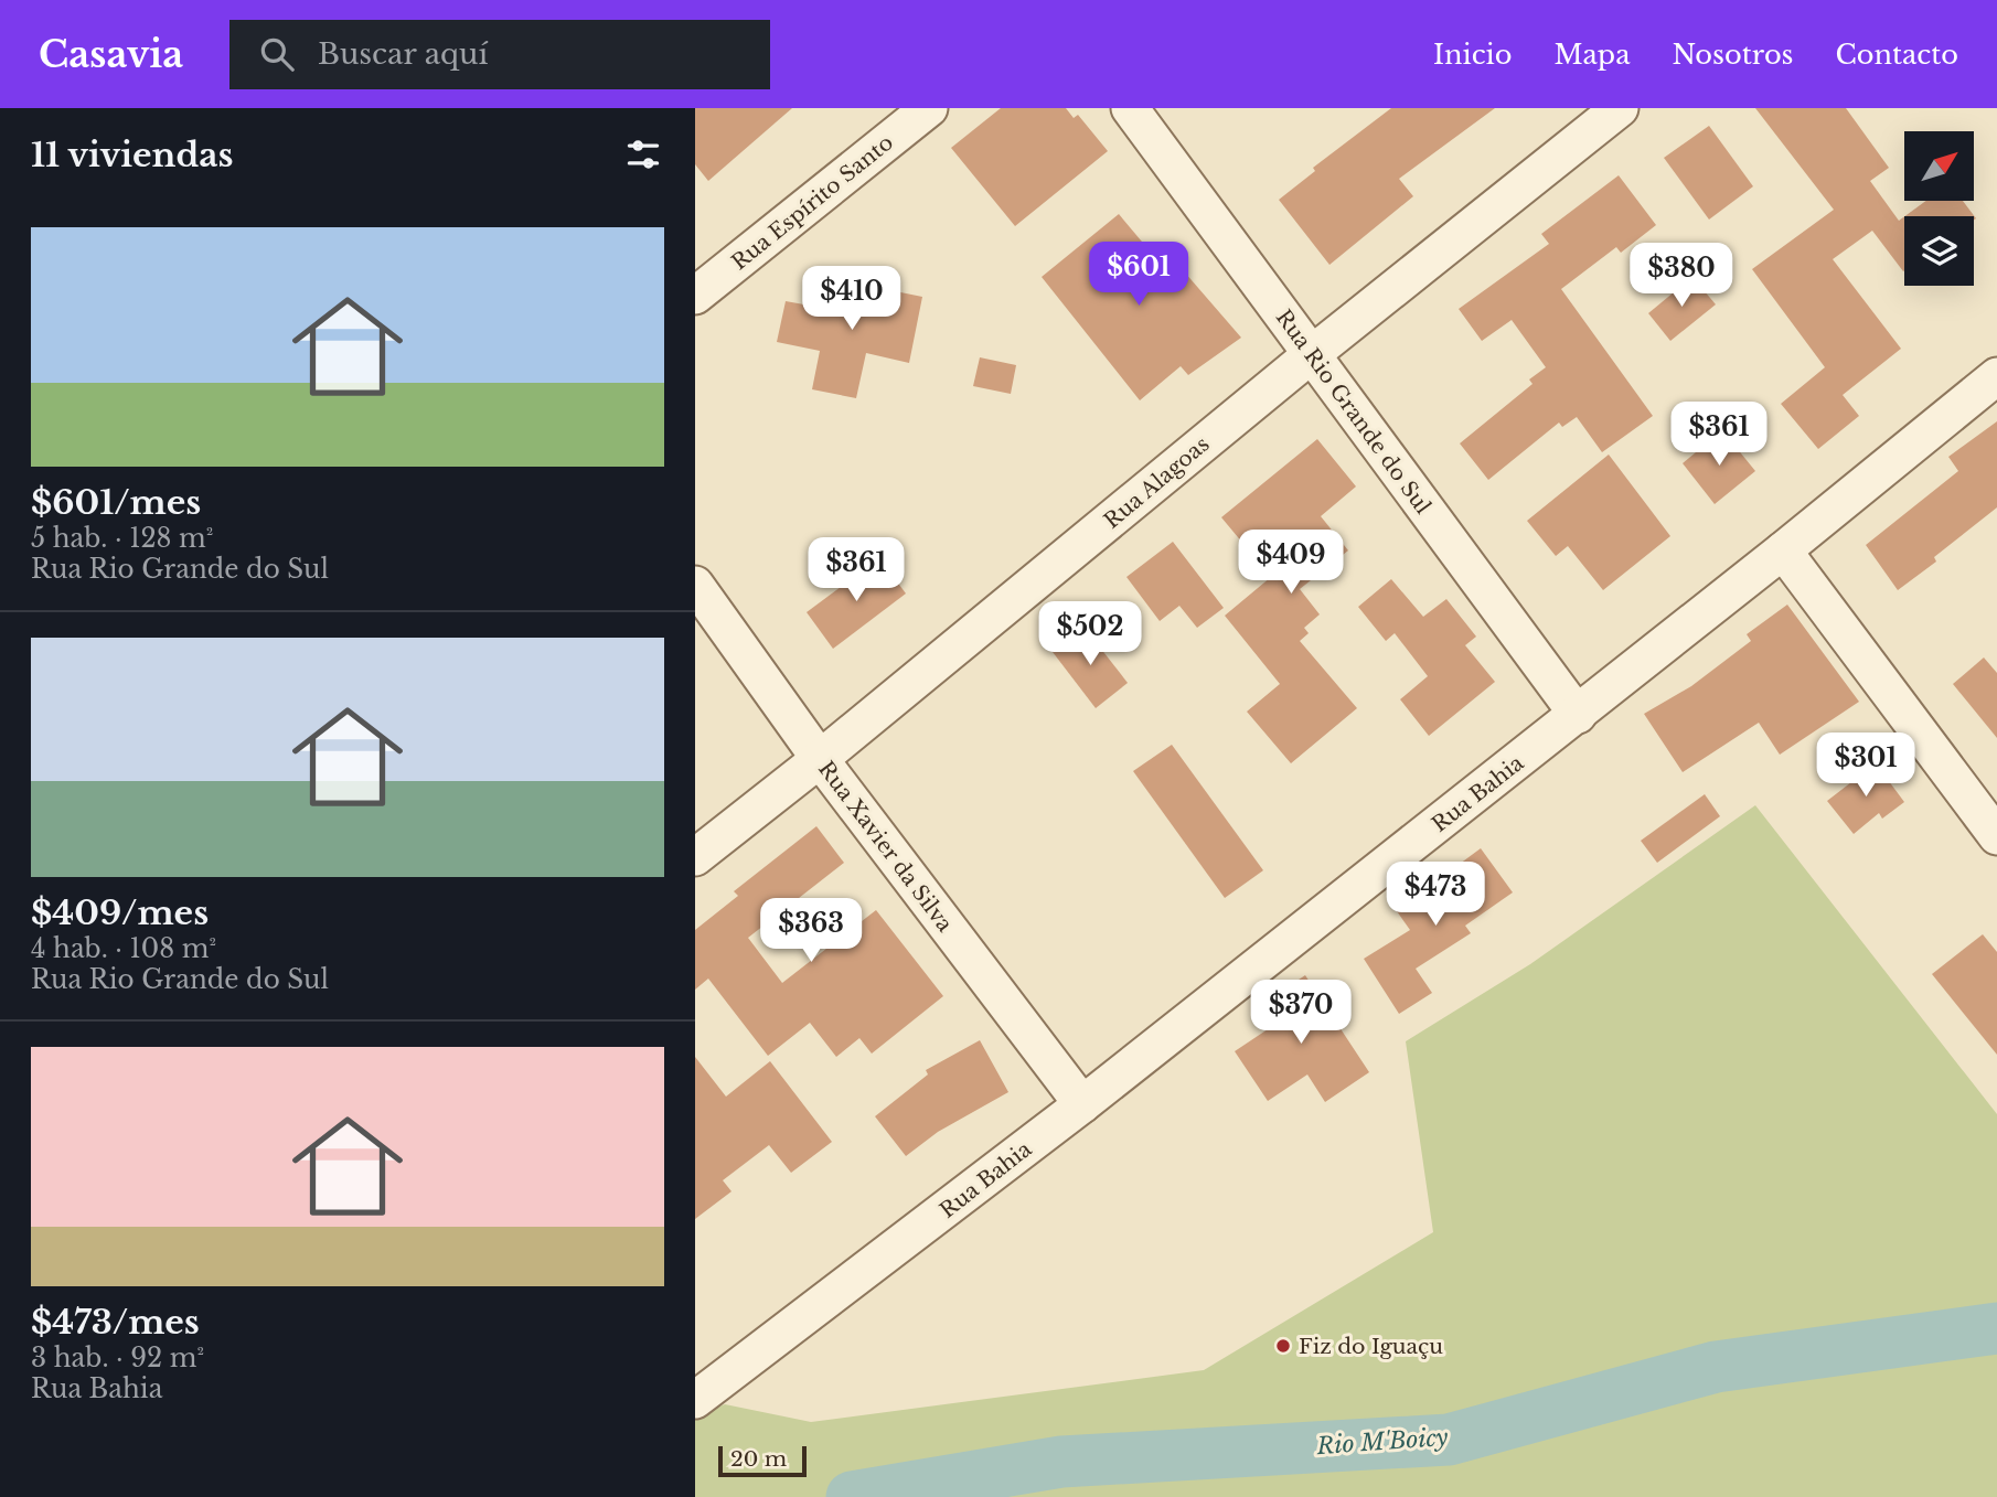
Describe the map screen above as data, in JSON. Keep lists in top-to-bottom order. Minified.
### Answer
{"streets":{"street":["Rua Espírito Santo","Rua Rio Grande do Sul","Rua Alagoas","Rua Bahia","Rua Xavier da Silva"]},"crossings":[["Rua Rio Grande do Sul","Rua Alagoas"],["Rua Rio Grande do Sul","Rua Bahia"],["Rua Alagoas","Rua Xavier da Silva"],["Rua Bahia","Rua Xavier da Silva"]],"water":["Rio M'Boicy"],"places":["Fiz do Iguaçu"],"scale_bar":"20 m","north":"top right","page":{"header":"Casavia","search":"Buscar aquí","nav":["Inicio","Mapa","Nosotros","Contacto"],"heading":"11 viviendas","list":[{"name":"$601/mes","note":"5 hab. · 128 m² · Rua Rio Grande do Sul"},{"name":"$409/mes","note":"4 hab. · 108 m² · Rua Rio Grande do Sul"},{"name":"$473/mes","note":"3 hab. · 92 m² · Rua Bahia"}],"price":["$601","$380","$410","$361","$409","$361","$502","$301","$473","$363","$370"],"scale":"20 m"}}
